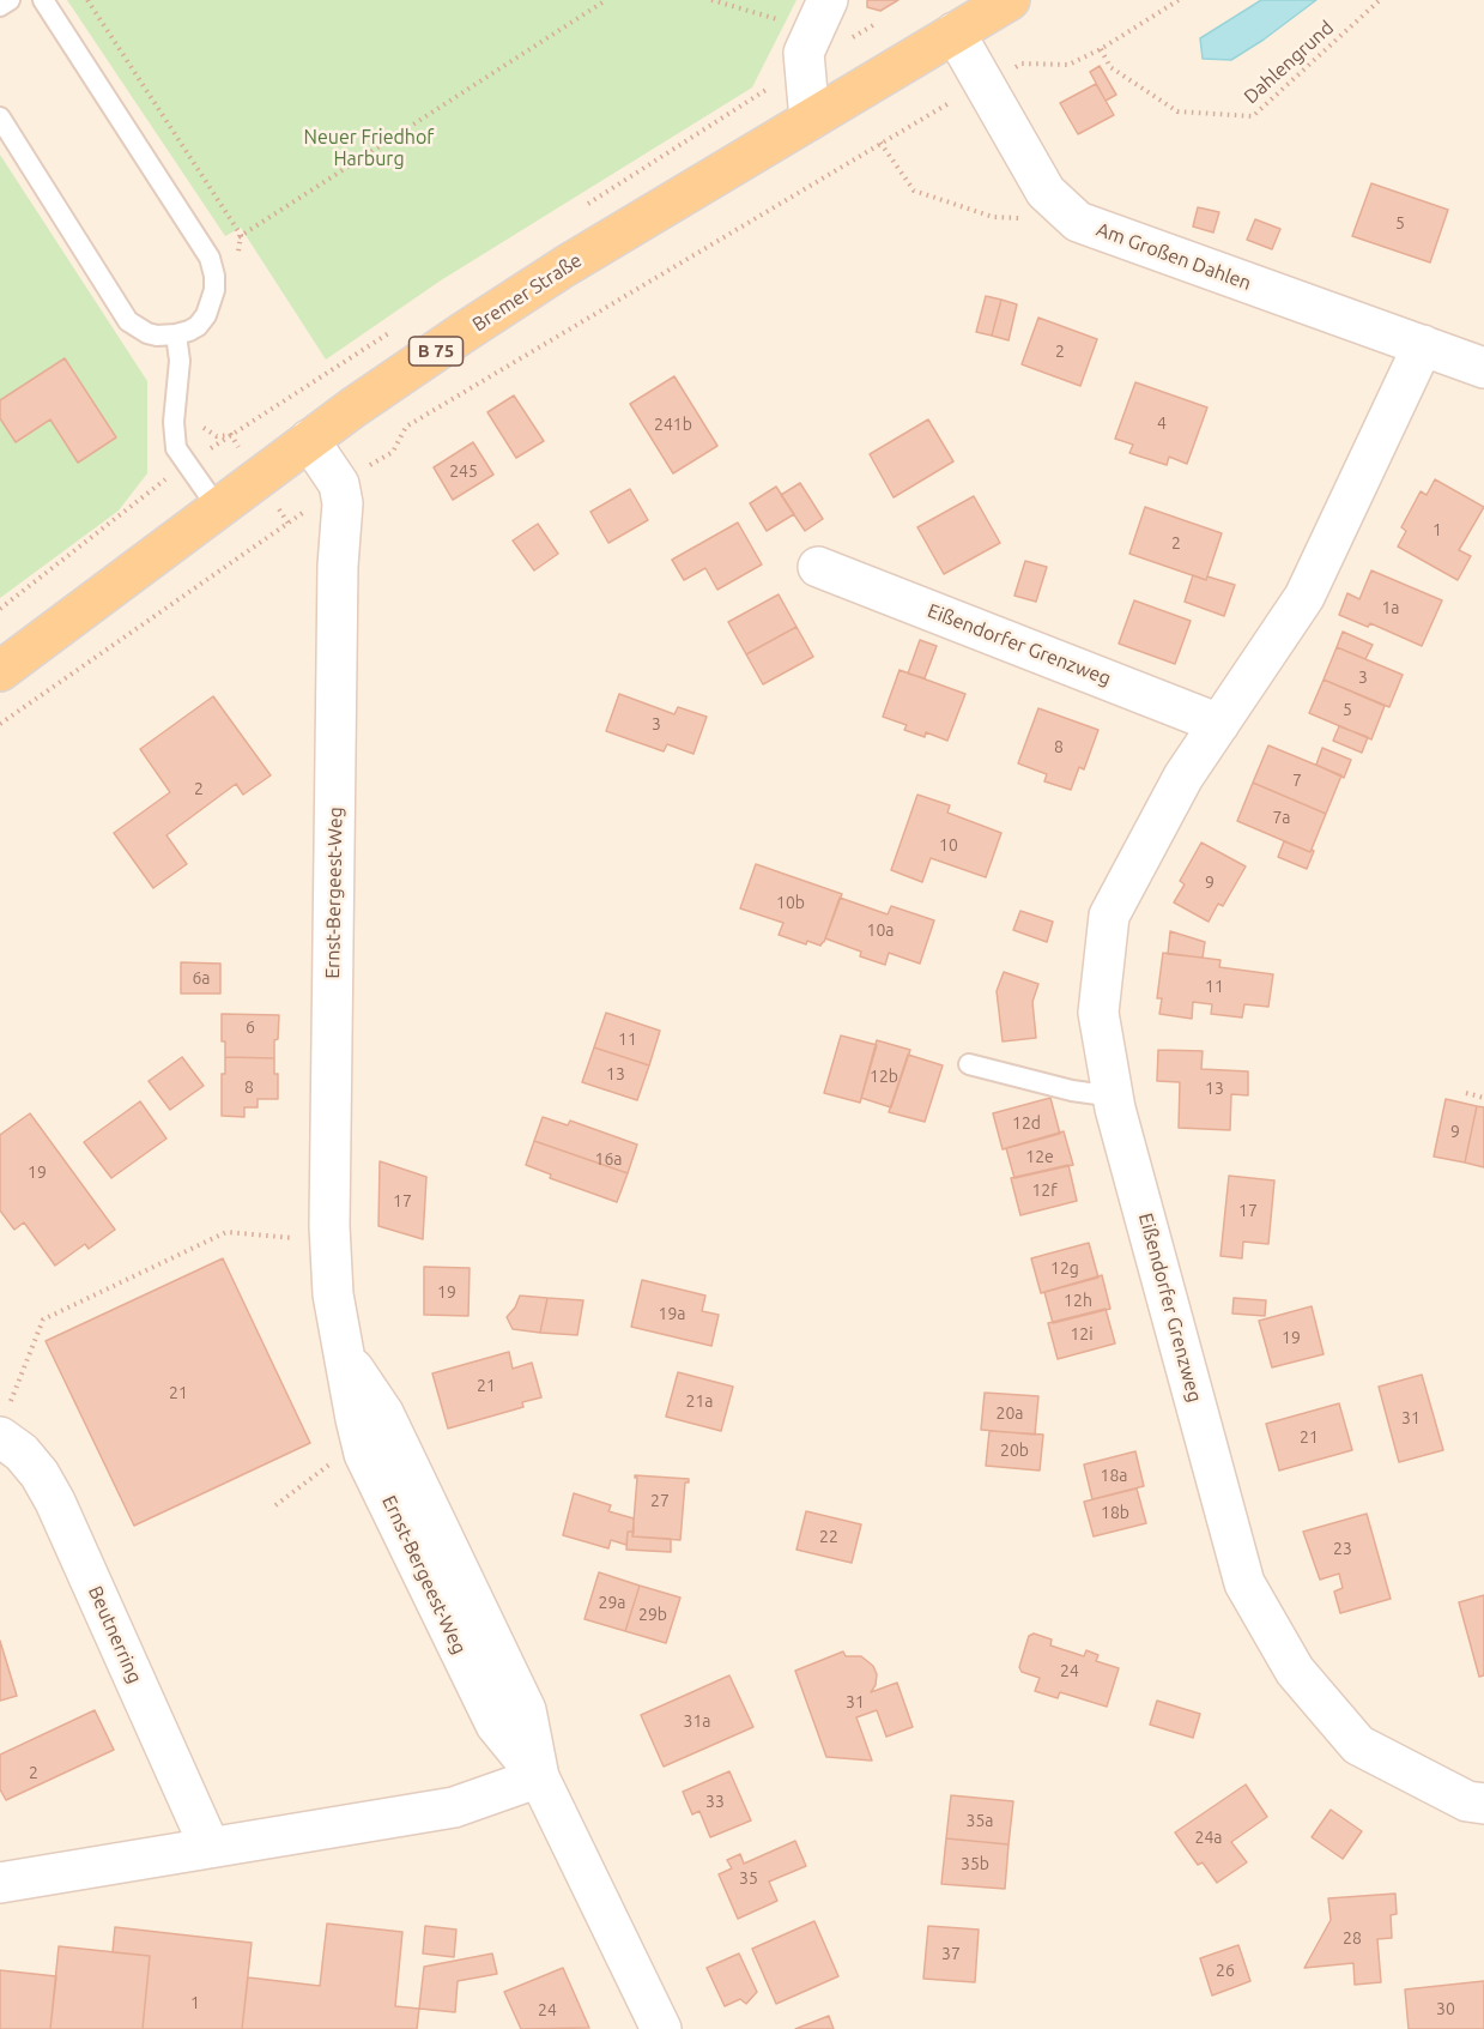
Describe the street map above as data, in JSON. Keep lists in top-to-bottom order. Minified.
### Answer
{"streets":{"main road":["Bremer Straße","B 75"],"street":["Am Großen Dahlen","Eißendorfer Grenzweg","Ernst-Bergeest-Weg","Beutnerring"],"path":["Dahlengrund"]},"crossings":[["Am Großen Dahlen","Bremer Straße"],["Am Großen Dahlen","Eißendorfer Grenzweg"]],"parks":["Neuer Friedhof Harburg"],"house_numbers":["5","2","4","241b","245","1","2","1a","3","5","3","8","7","2","7a","10","9","10b","10a","6a","11","6","11","13","12b","8","13","12d","9","12e","16a","19","12f","17","17","12g","19","12h","19a","12i","19","21","21","21a","20a","31","21","20b","18a","27","18b","22","23","29a","29b","24","31","31a","2","33","35a","24a","35b","35","28","37","26","1","30","24"]}
